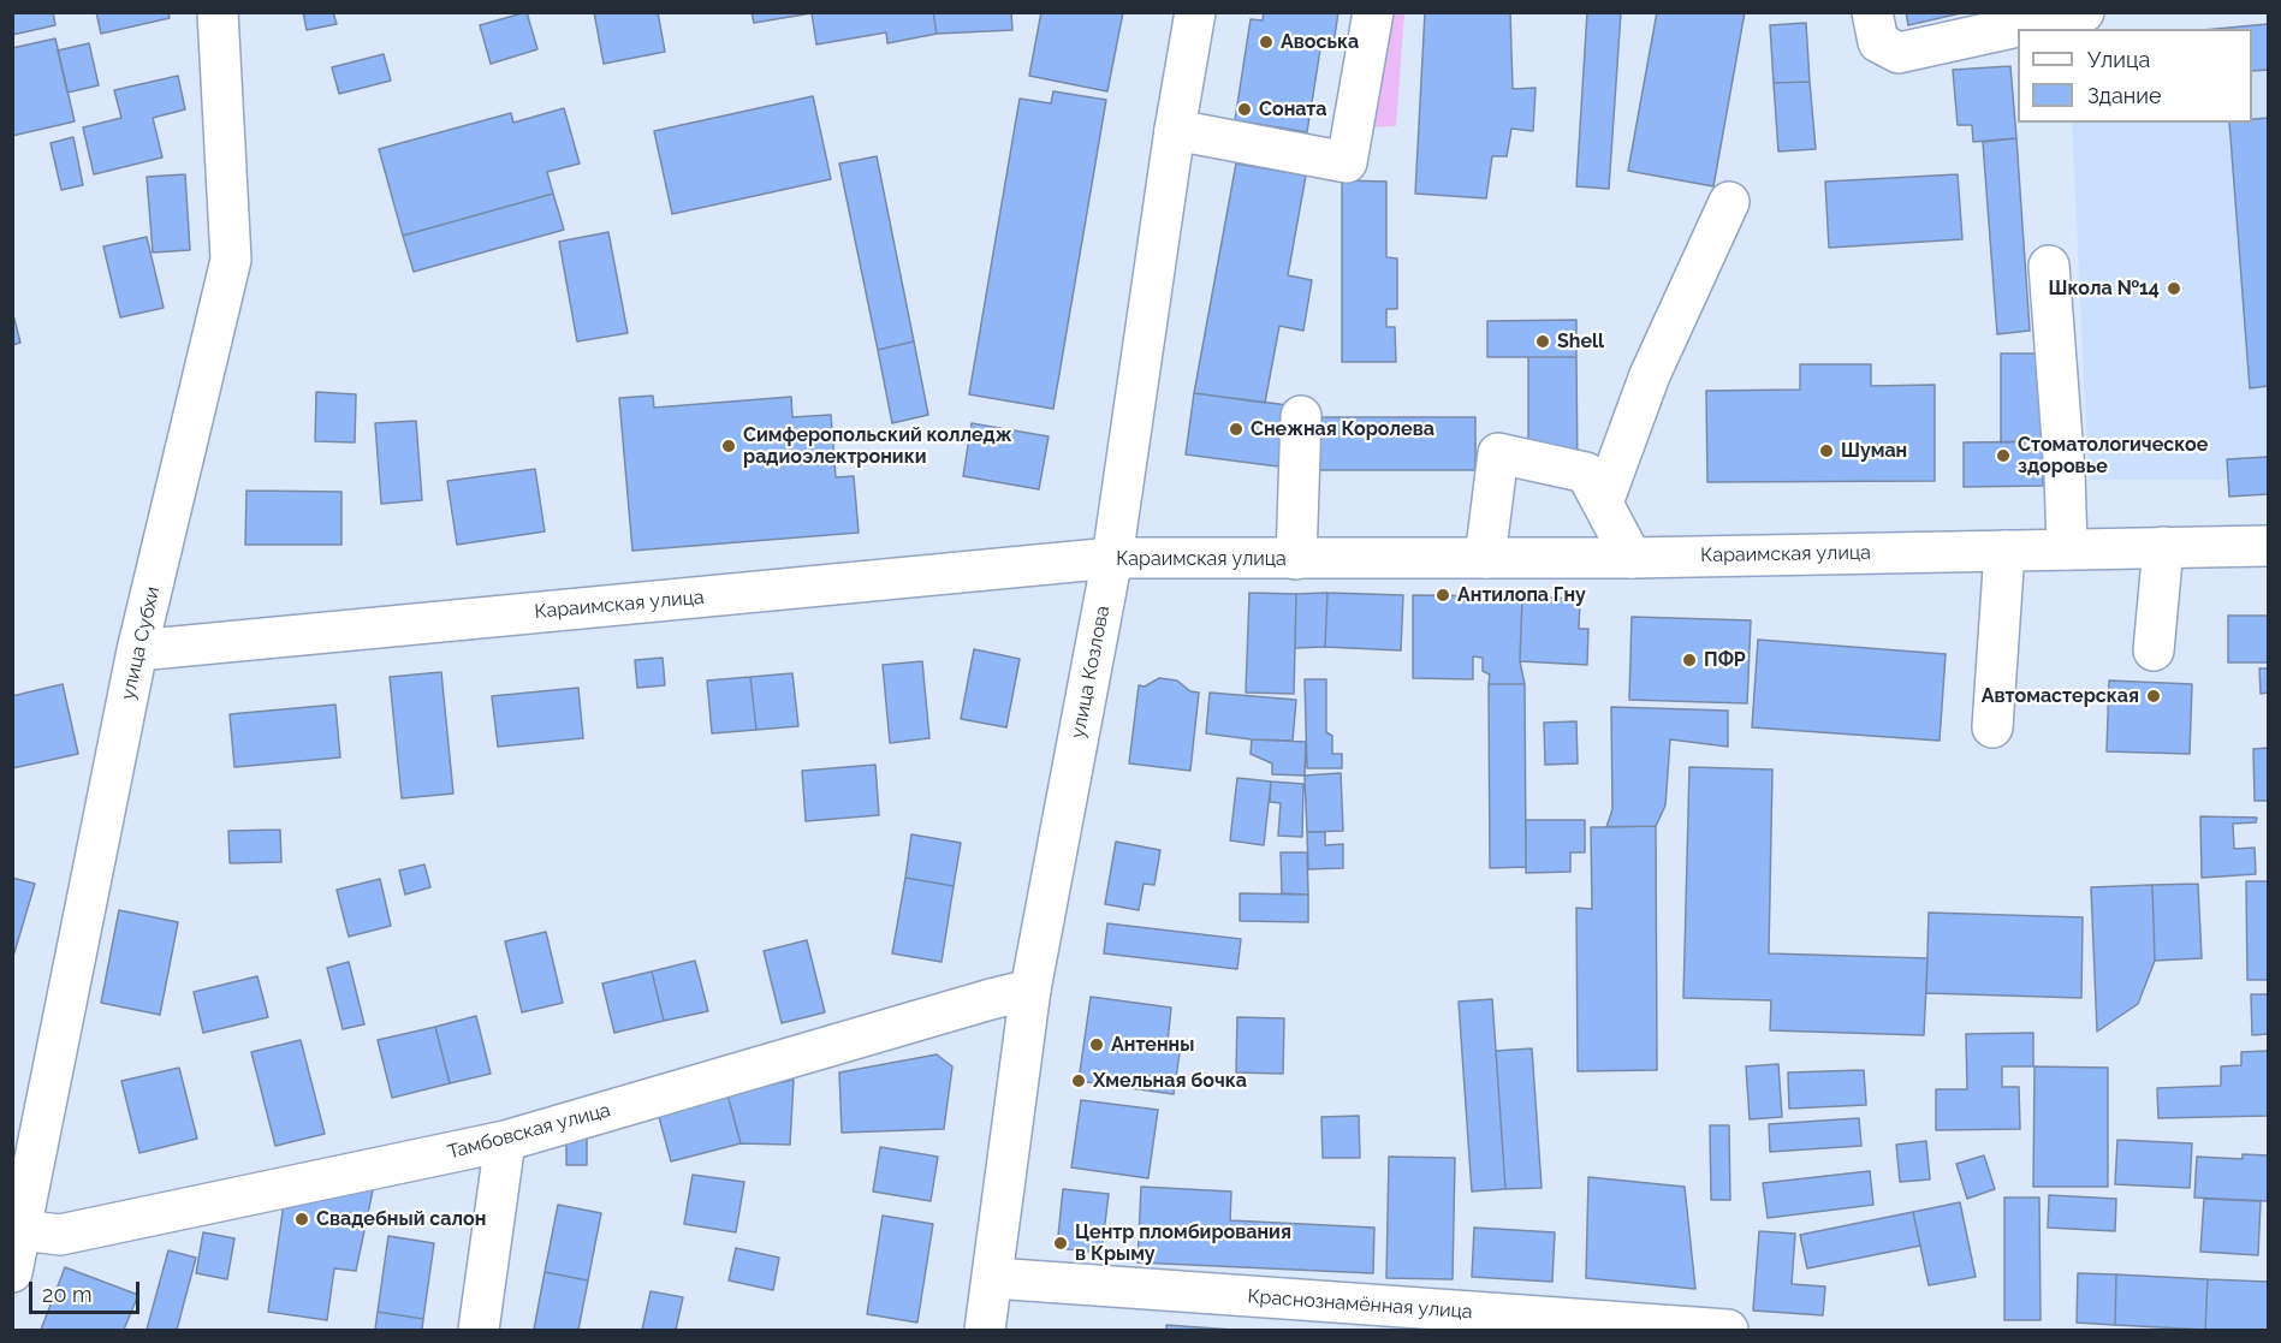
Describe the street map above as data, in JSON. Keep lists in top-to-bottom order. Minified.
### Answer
{"streets":{"street":["Караимская улица","улица Субхи","улица Козлова","Тамбовская улица","Краснознамённая улица"]},"crossings":[["Караимская улица","улица Субхи"],["Караимская улица","улица Козлова"],["улица Субхи","Тамбовская улица"],["улица Козлова","Тамбовская улица"],["улица Козлова","Краснознамённая улица"]],"places":["Авоська","Соната","Школа №14","Shell","Снежная Королева","Симферопольский колледж радиоэлектроники","Шуман","Стоматологическое здоровье","Антилопа Гну","ПФР","Автомастерская","Антенны","Хмельная бочка","Свадебный салон","Центр пломбирования в Крыму"],"legend":["Улица","Здание"],"scale_bar":"20 m"}
